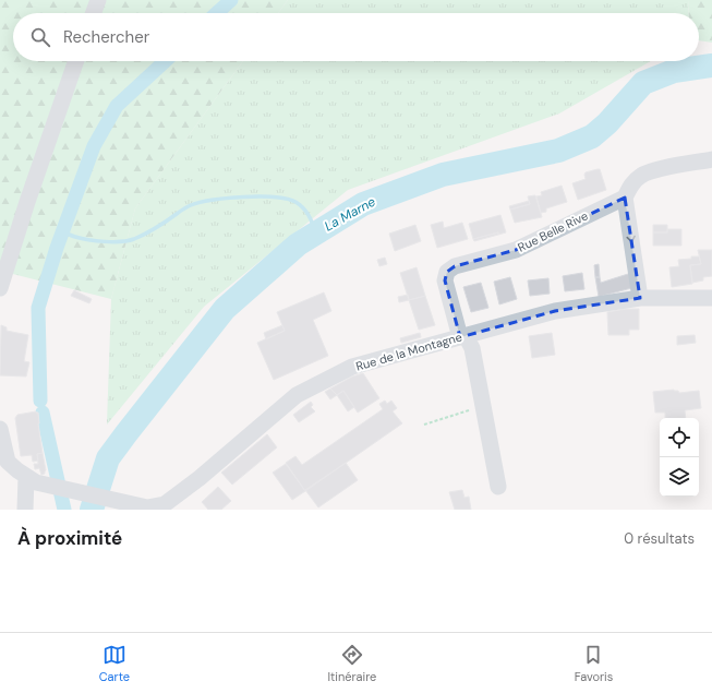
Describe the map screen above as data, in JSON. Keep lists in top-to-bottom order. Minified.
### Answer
{"streets":{"street":["Rue Belle Rive","Rue de la Montagne"]},"crossings":[["Rue Belle Rive","Rue de la Montagne"]],"water":["La Marne"],"page":{"search":"Rechercher","heading":["À proximité","0 résultats"],"nav":["Carte","Itinéraire","Favoris"]}}
